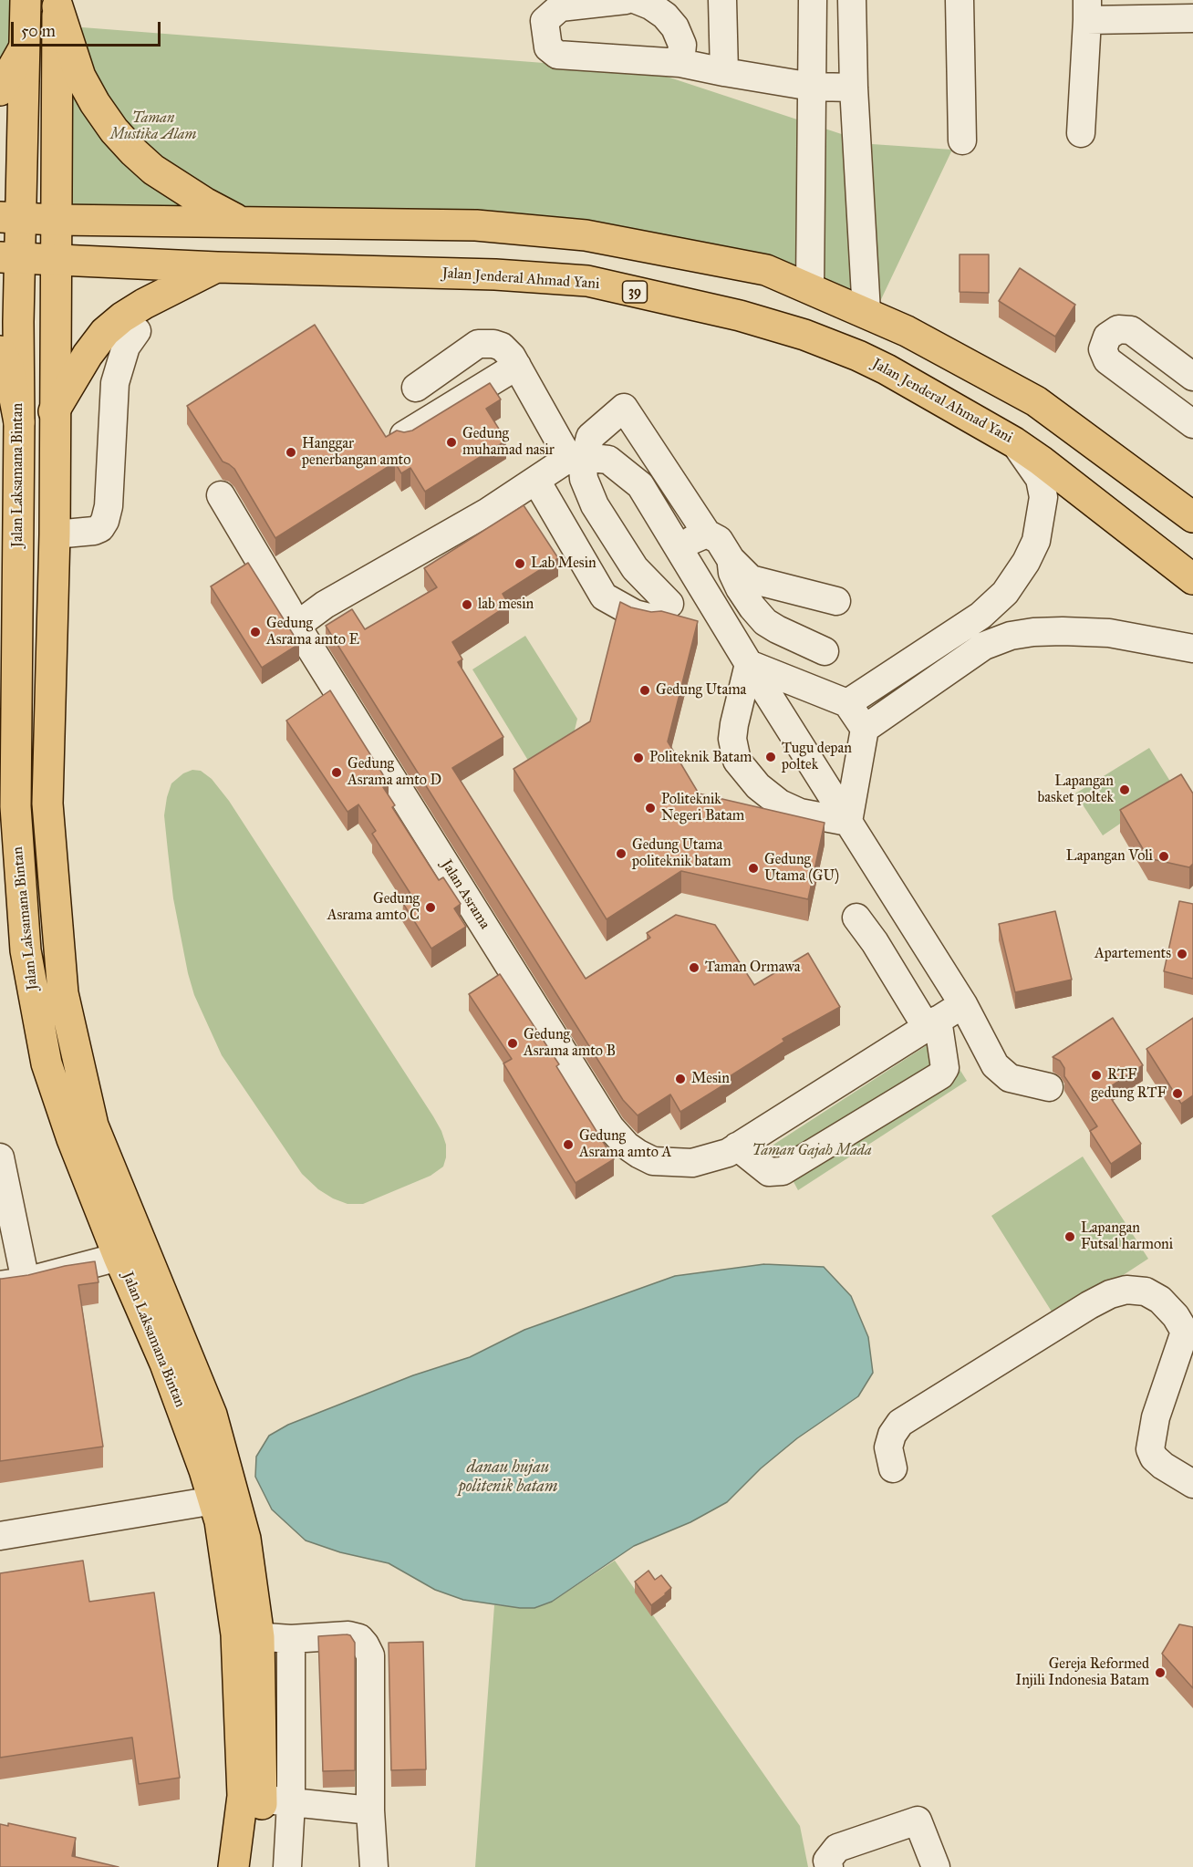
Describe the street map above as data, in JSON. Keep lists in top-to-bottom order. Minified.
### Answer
{"streets":{"main road":["Jalan Jenderal Ahmad Yani","39","Jalan Laksamana Bintan"],"street":["Jalan Asrama"]},"crossings":[["Jalan Jenderal Ahmad Yani","Jalan Laksamana Bintan"]],"water":["danau hujau politenik batam"],"parks":["Taman Mustika Alam","Taman Gajah Mada"],"places":["Gedung muhamad nasir","Hanggar penerbangan amto","Lab Mesin","lab mesin","Gedung Asrama amto E","Gedung Utama","Tugu depan poltek","Politeknik Batam","Gedung Asrama amto D","Lapangan basket poltek","Politeknik Negeri Batam","Gedung Utama politeknik batam","Lapangan Voli","Gedung Utama (GU)","Gedung Asrama amto C","Apartements","Taman Ormawa","Gedung Asrama amto B","RTF","Mesin","gedung RTF","Gedung Asrama amto A","Lapangan Futsal harmoni","Gereja Reformed Injili Indonesia Batam"],"scale_bar":"50 m"}
